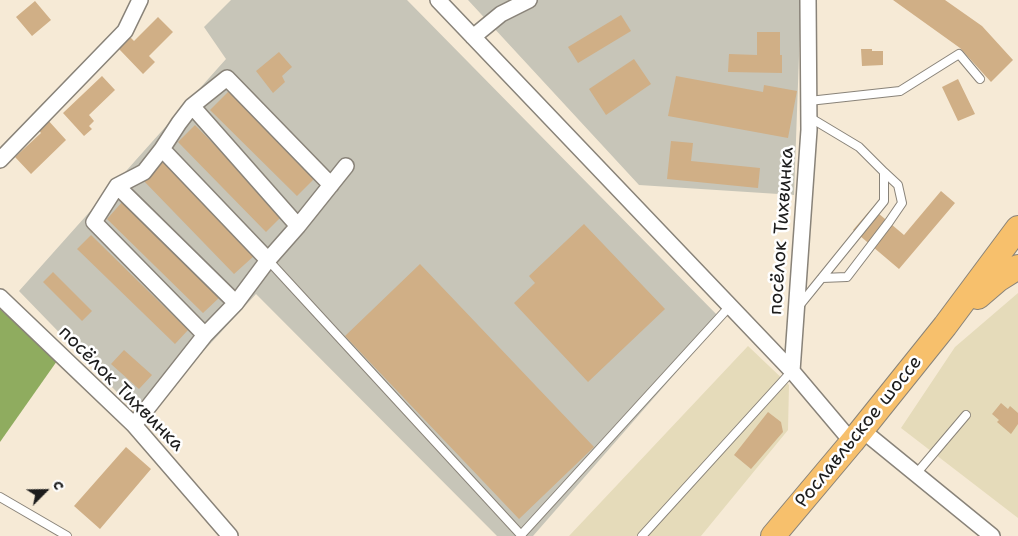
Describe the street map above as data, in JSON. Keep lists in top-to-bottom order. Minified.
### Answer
{"streets":{"main road":["Рославльское шоссе"],"street":["посёлок Тихвинка"]},"north":"top right"}
